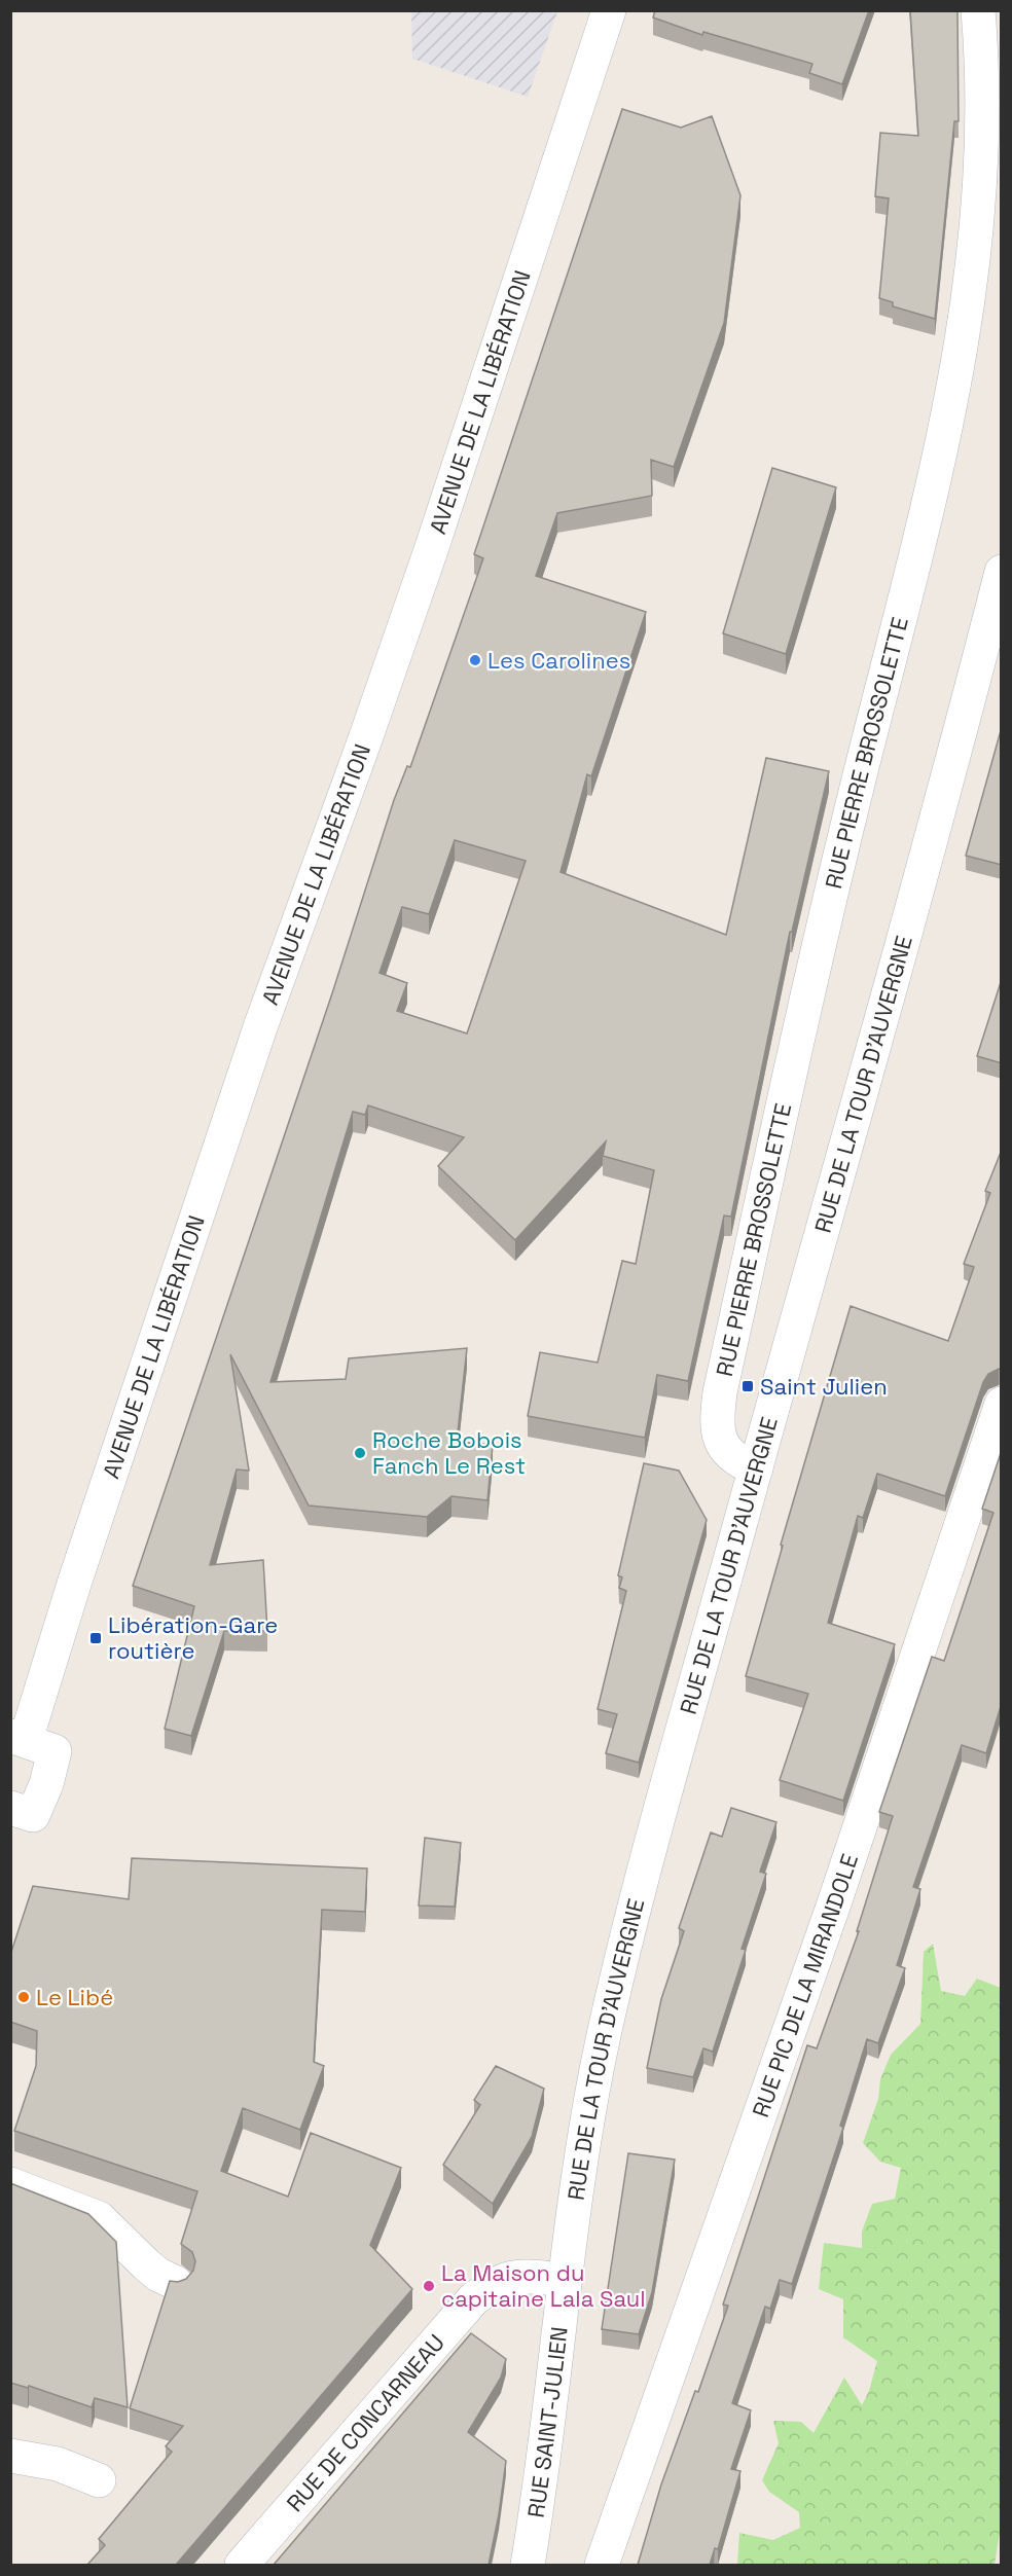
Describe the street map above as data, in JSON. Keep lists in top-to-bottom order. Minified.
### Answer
{"streets":{"street":["AVENUE DE LA LIBÉRATION","RUE PIERRE BROSSOLETTE","RUE DE LA TOUR D'AUVERGNE","RUE PIC DE LA MIRANDOLE","RUE DE CONCARNEAU","RUE SAINT-JULIEN"]},"crossings":[["RUE PIERRE BROSSOLETTE","RUE DE LA TOUR D'AUVERGNE"],["RUE DE LA TOUR D'AUVERGNE","RUE DE CONCARNEAU"],["RUE DE LA TOUR D'AUVERGNE","RUE SAINT-JULIEN"],["RUE DE CONCARNEAU","RUE SAINT-JULIEN"]],"places":{"other":["Les Carolines","Roche Bobois Fanch Le Rest","Le Libé","La Maison du capitaine Lala Saul"],"transit":["Saint Julien","Libération-Gare routière"]}}
